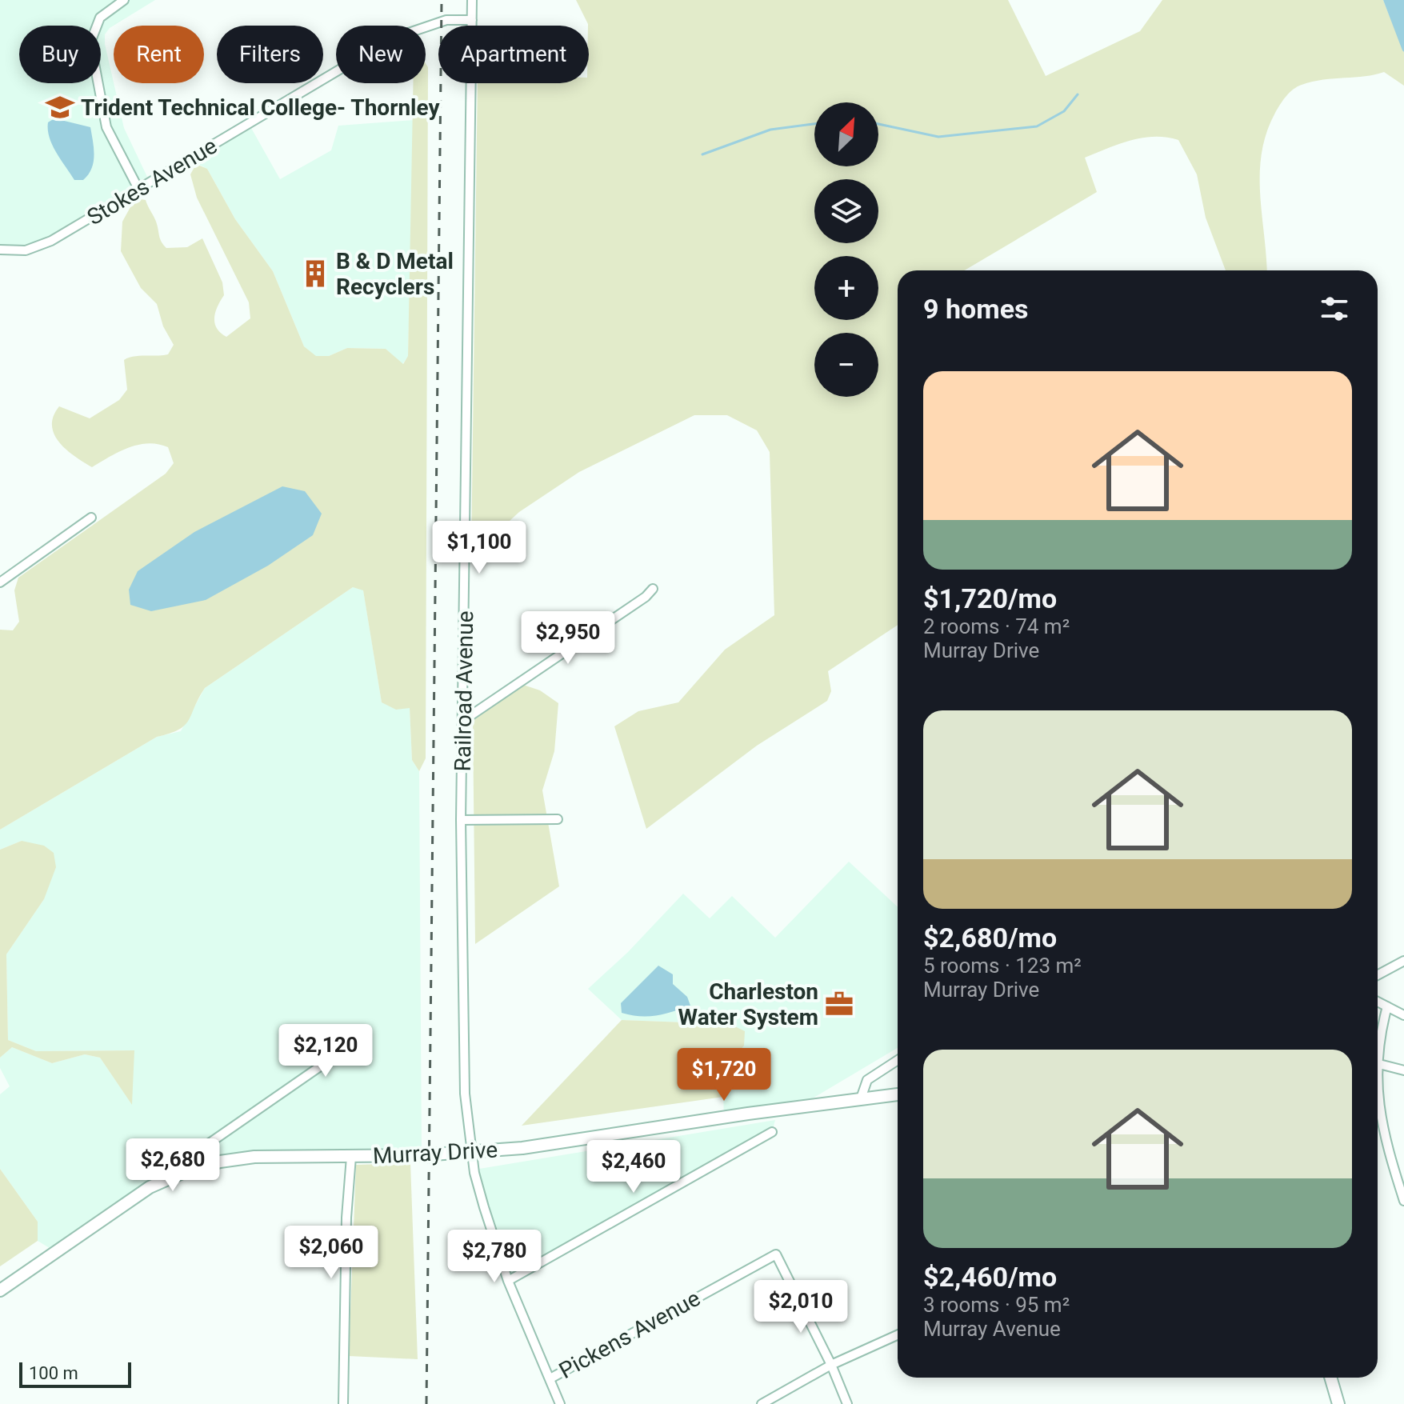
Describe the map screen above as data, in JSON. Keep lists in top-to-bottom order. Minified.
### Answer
{"streets":{"street":["Stokes Avenue","Railroad Avenue","Murray Drive","Pickens Avenue"]},"crossings":[["Stokes Avenue","Railroad Avenue"],["Railroad Avenue","Murray Drive"],["Railroad Avenue","Pickens Avenue"]],"places":{"school or university":["Trident Technical College- Thornley"],"building":["B & D Metal Recyclers"],"office":["Charleston Water System"]},"scale_bar":"100 m","north":"top right","page":{"chip":["Buy","Rent","Filters","New","Apartment"],"map_buttons":["+","−"],"heading":"9 homes","list":[{"name":"$1,720/mo","note":"2 rooms · 74 m² · Murray Drive"},{"name":"$2,680/mo","note":"5 rooms · 123 m² · Murray Drive"},{"name":"$2,460/mo","note":"3 rooms · 95 m² · Murray Avenue"}],"price":["$1,100","$2,950","$2,120","$1,720","$2,680","$2,460","$2,060","$2,780","$2,010"],"scale":"100 m"}}
